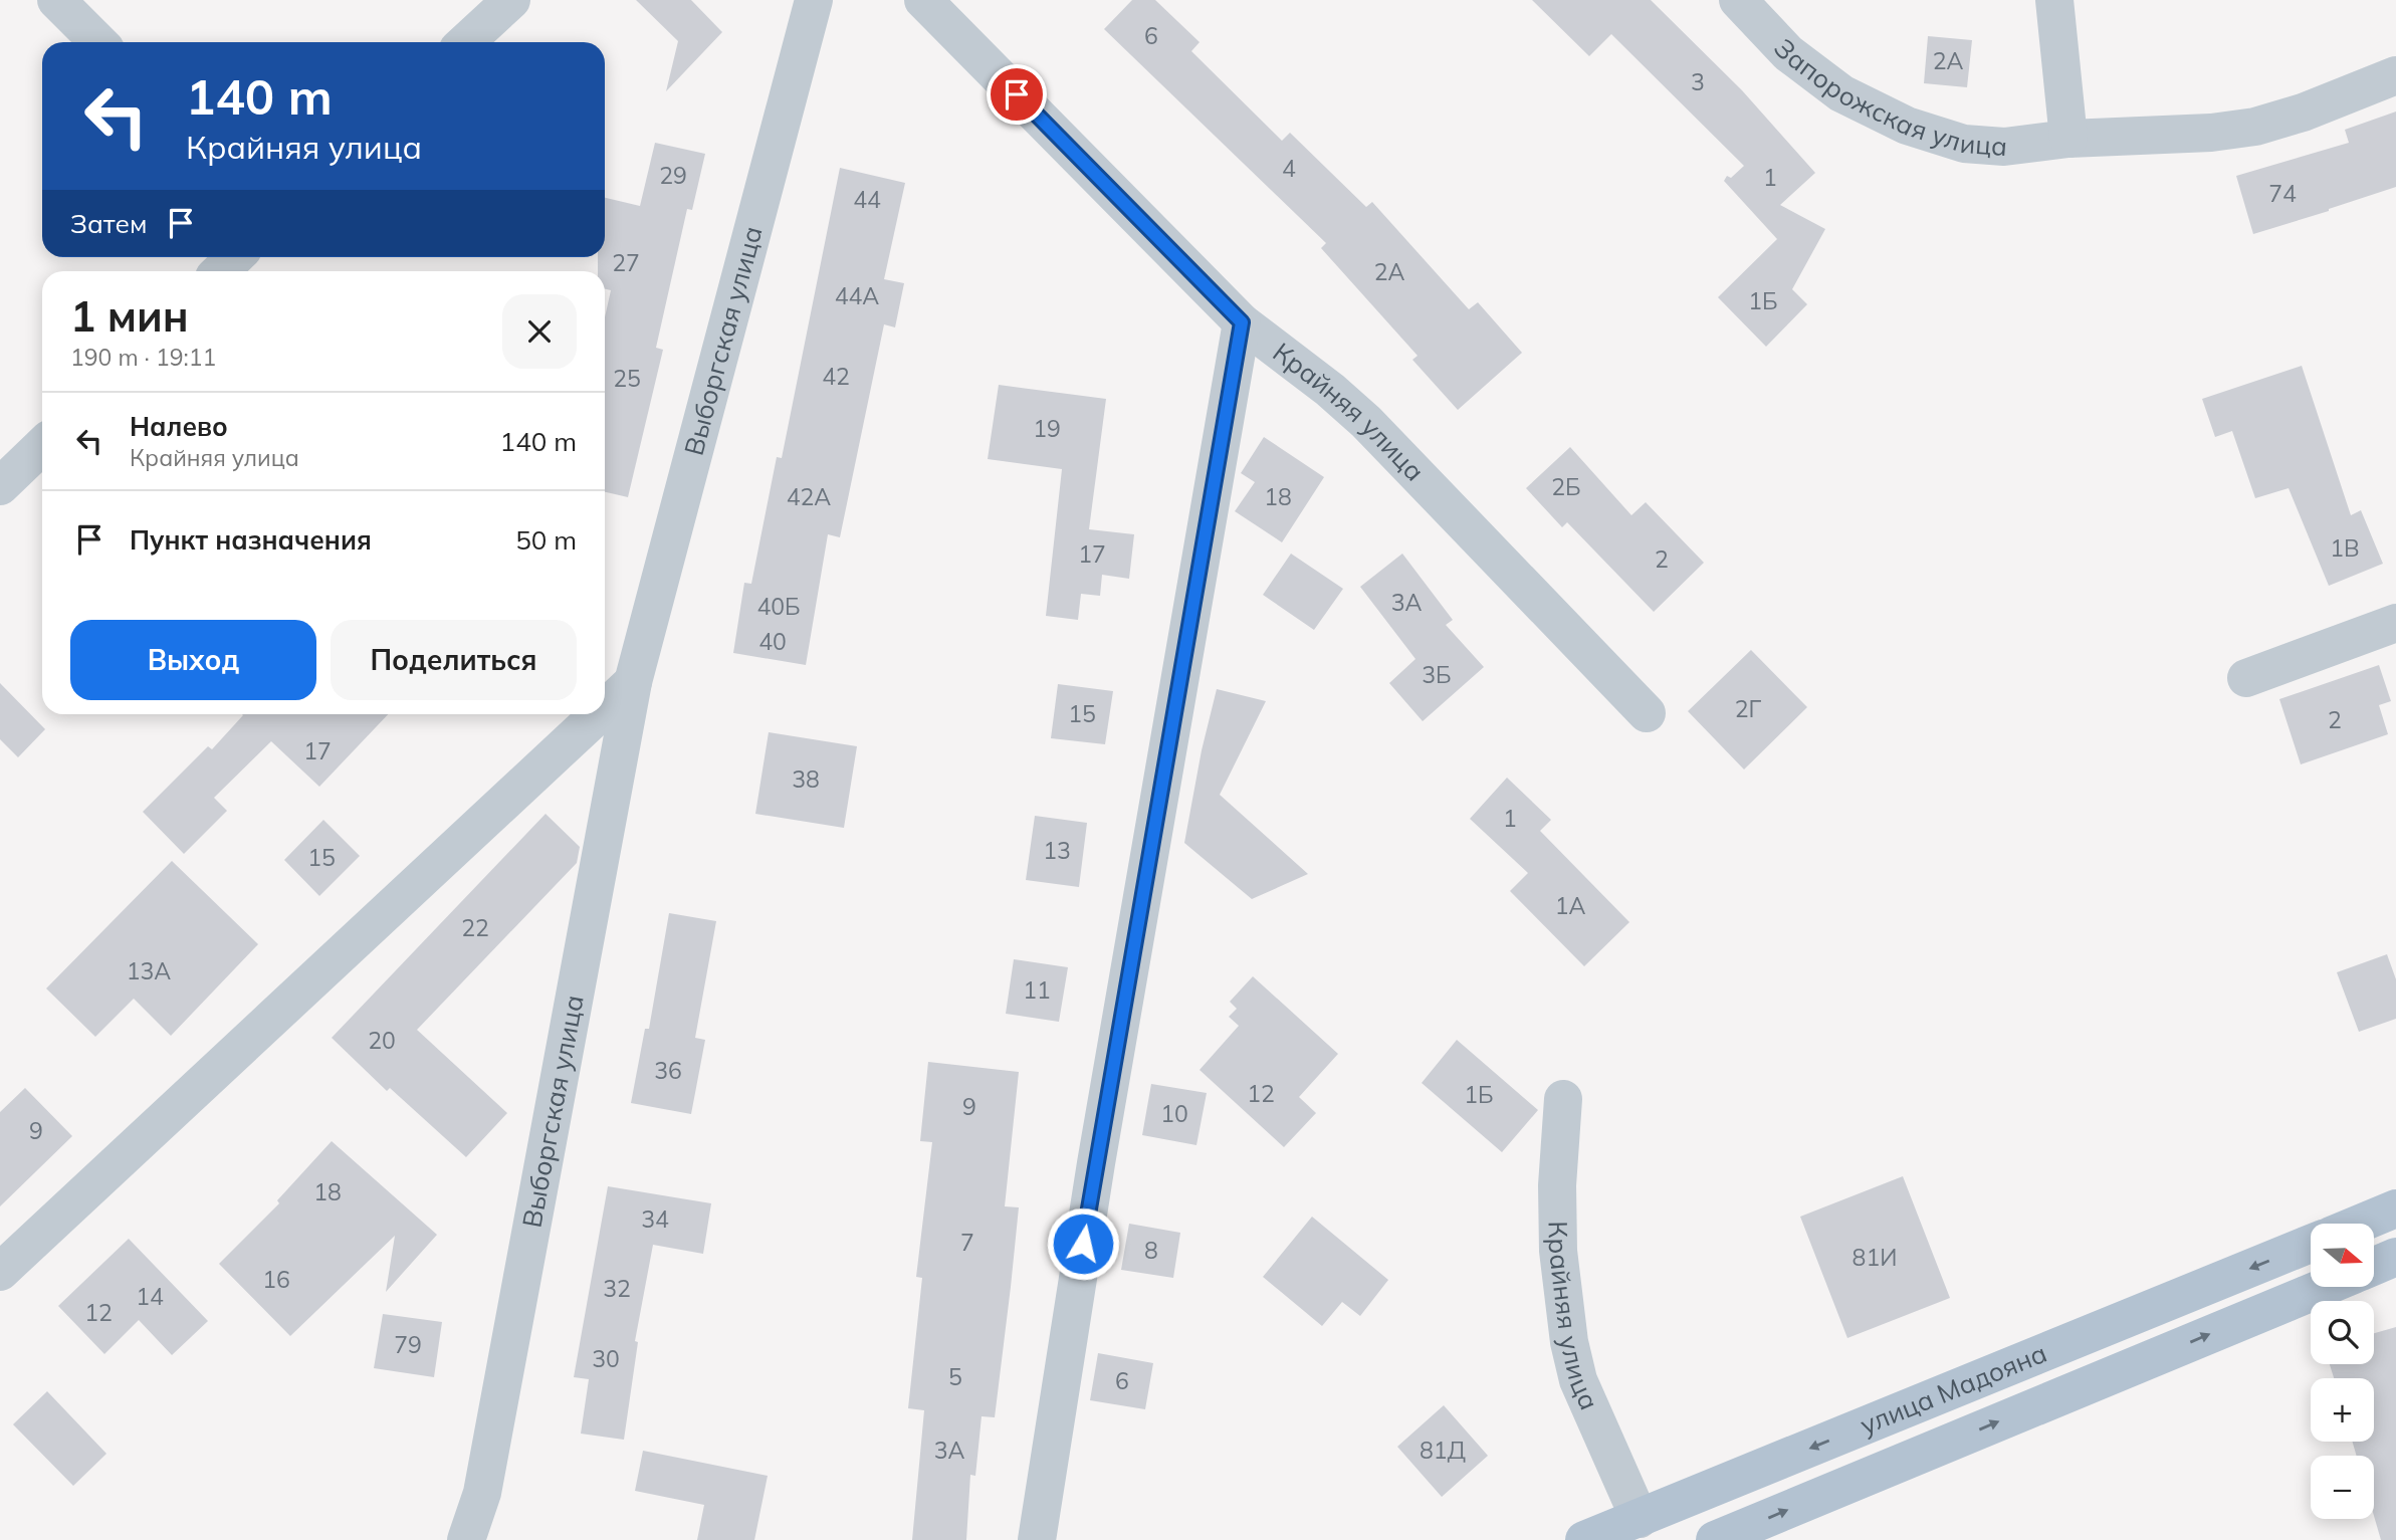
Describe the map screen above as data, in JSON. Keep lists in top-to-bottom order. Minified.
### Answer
{"streets":{"main road":["улица Мадояна"],"street":["Запорожская улица","Выборгская улица","Крайняя улица"]},"crossings":[["Крайняя улица","улица Мадояна"]],"house_numbers":["6","2А","3","4","29","1","74","44","27","2А","44А","1Б","42","25","19","2Б","42А","18","1В","17","2","3А","40Б","40","3Б","2Г","15","2","17","38","1","13","15","1А","22","13А","11","20","36","12","1Б","9","10","9","18","34","7","8","81И","16","32","14","12","79","30","5","6","3А","81Д"],"north":"right","page":{"turn":["140 m","Крайняя улица"],"then":"Затем","heading":["1 мин","190 m · 19:11"],"list":[{"name":"Налево","note":"Крайняя улица","value":"140 m"},{"name":"Пункт назначения","value":"50 m"}],"buttons":["Выход","Поделиться"],"map_buttons":["+","−"]}}
